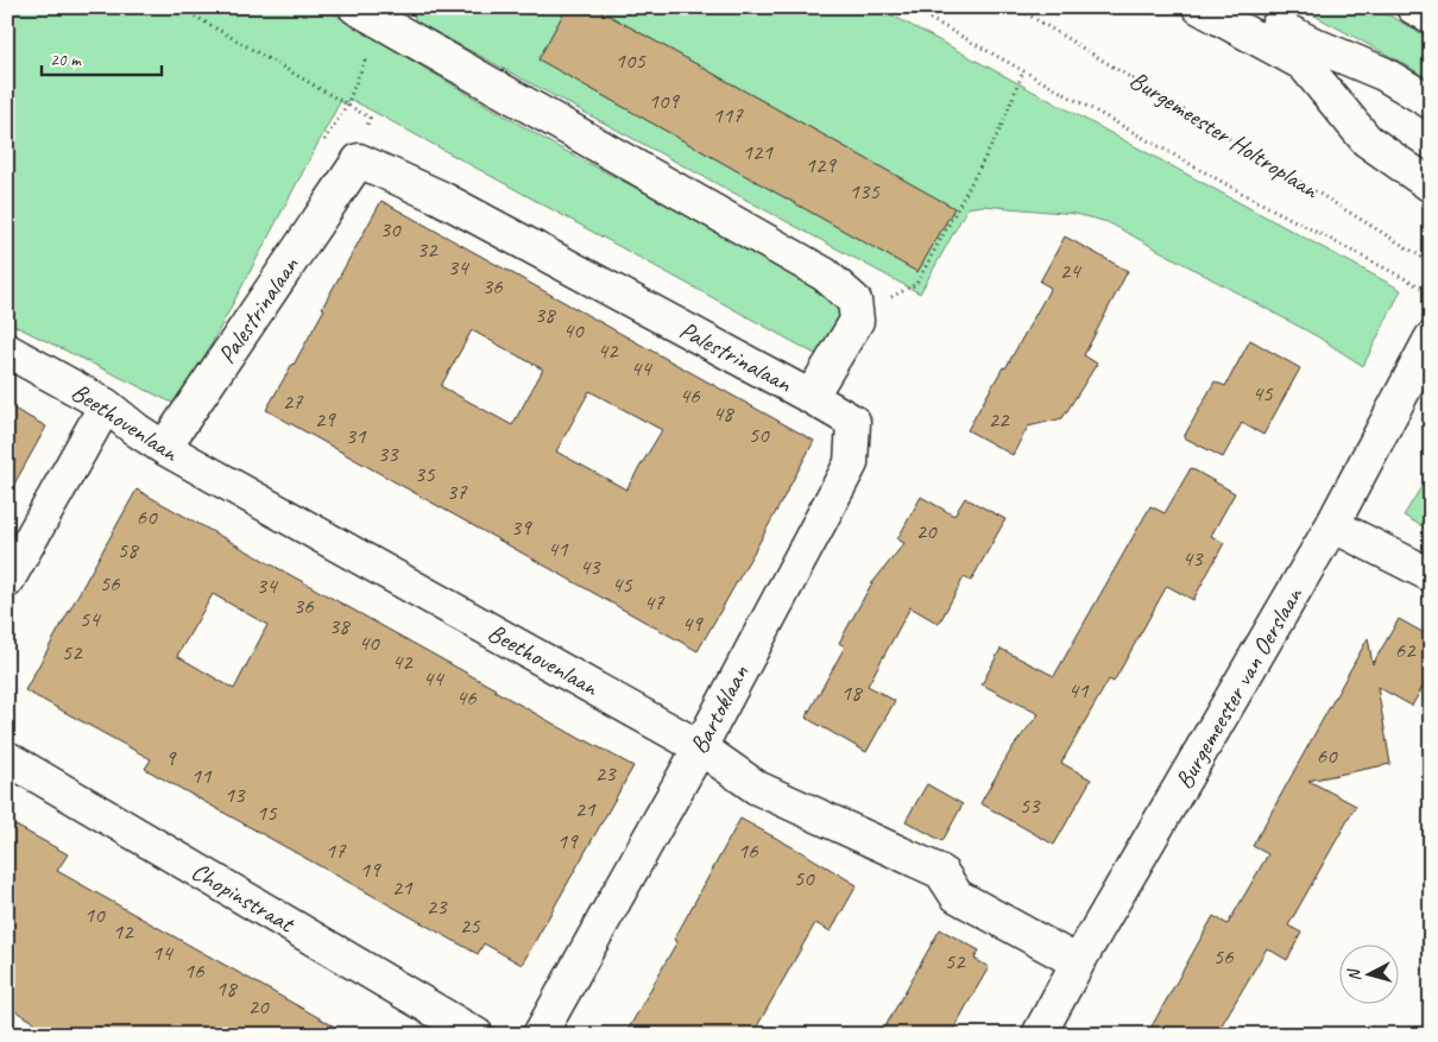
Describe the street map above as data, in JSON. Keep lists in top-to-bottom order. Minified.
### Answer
{"streets":{"street":["Palestrinalaan","Beethovenlaan","Burgemeester van Oerslaan","Bartoklaan","Chopinstraat"],"path":["Burgemeester Holtroplaan"]},"crossings":[["Palestrinalaan","Beethovenlaan"],["Palestrinalaan","Bartoklaan"],["Beethovenlaan","Burgemeester van Oerslaan"],["Beethovenlaan","Bartoklaan"]],"house_numbers":["105","109","117","121","129","135","30","32","34","24","36","38","40","42","44","45","46","27","48","29","22","50","31","33","35","37","60","39","20","41","58","43","43","56","45","34","47","36","54","49","38","40","62","52","42","44","41","18","46","60","9","23","11","13","53","21","15","19","17","16","19","50","21","23","10","25","12","14","56","52","16","18","20"],"scale_bar":"20 m","north":"left"}
